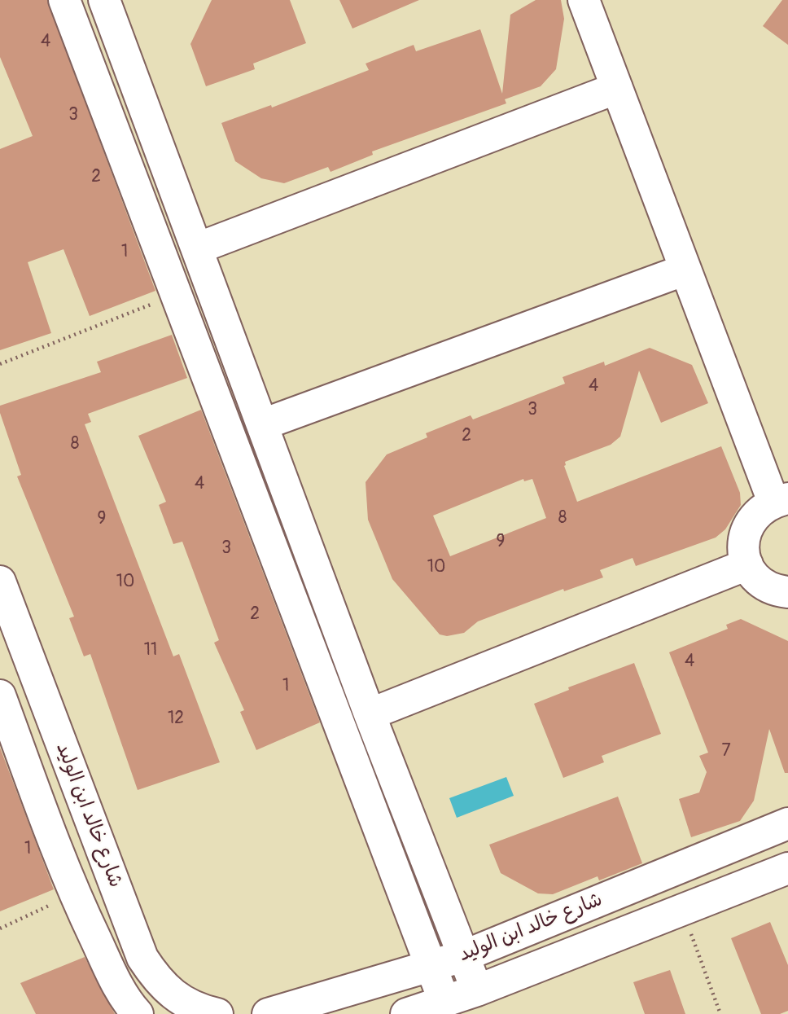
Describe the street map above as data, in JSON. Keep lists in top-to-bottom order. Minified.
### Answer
{"streets":{"street":["شارع خالد ابن الوليد"]},"house_numbers":["4","3","2","1","4","3","2","8","4","8","9","9","3","10","10","2","11","4","1","12","7","1"]}
